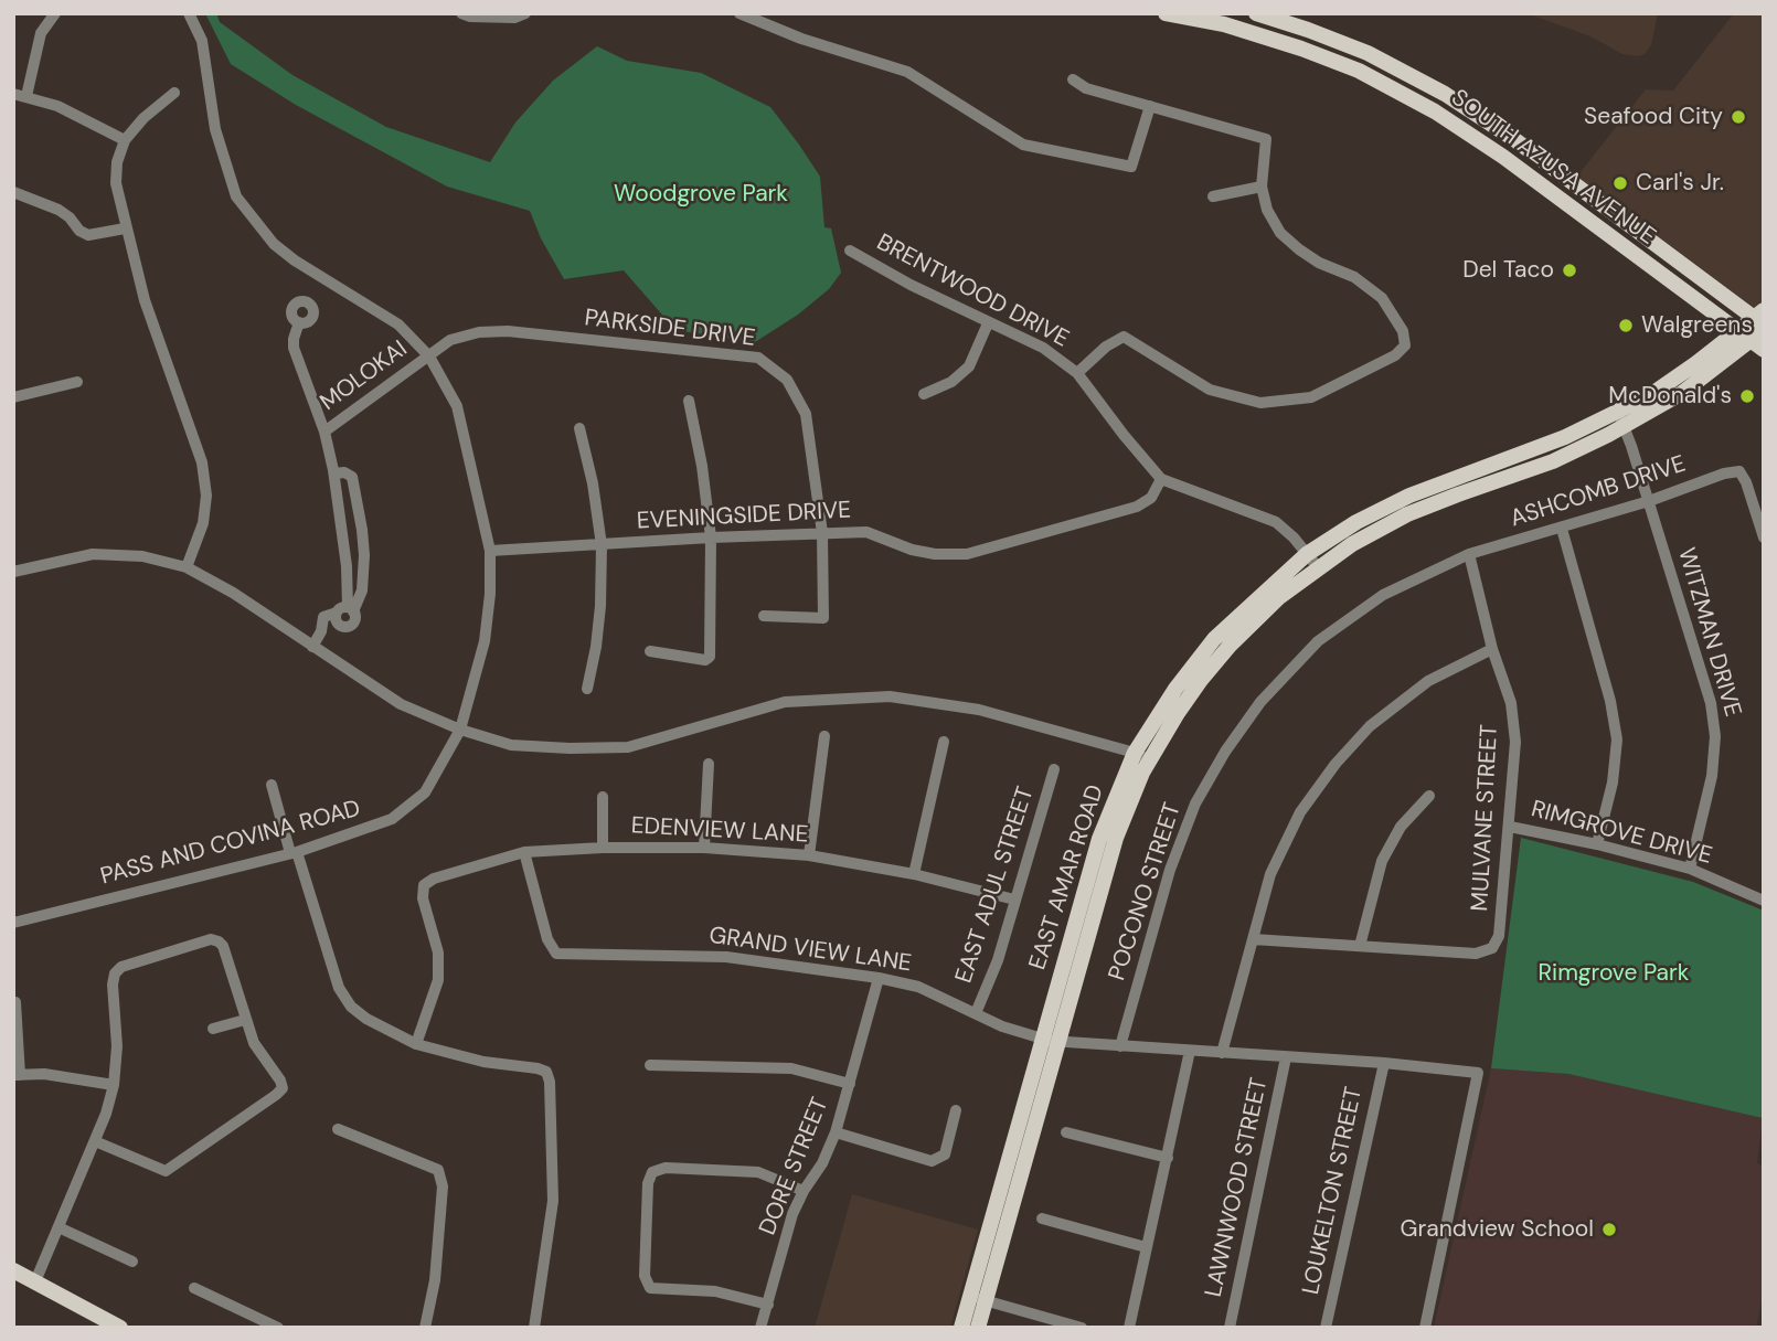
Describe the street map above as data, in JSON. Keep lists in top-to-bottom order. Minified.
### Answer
{"streets":{"main road":["SOUTH AZUSA AVENUE","EAST AMAR ROAD"],"street":["BRENTWOOD DRIVE","PARKSIDE DRIVE","MOLOKAI","ASHCOMB DRIVE","EVENINGSIDE DRIVE","WITZMAN DRIVE","MULVANE STREET","EDENVIEW LANE","RIMGROVE DRIVE","PASS AND COVINA ROAD","EAST ADUL STREET","POCONO STREET","GRAND VIEW LANE","DORE STREET","LAWNWOOD STREET","LOUKELTON STREET"]},"crossings":[["SOUTH AZUSA AVENUE","EAST AMAR ROAD"],["BRENTWOOD DRIVE","EVENINGSIDE DRIVE"],["PARKSIDE DRIVE","MOLOKAI"],["PARKSIDE DRIVE","EVENINGSIDE DRIVE"],["PARKSIDE DRIVE","PASS AND COVINA ROAD"],["MOLOKAI","PASS AND COVINA ROAD"],["ASHCOMB DRIVE","WITZMAN DRIVE"],["ASHCOMB DRIVE","MULVANE STREET"],["ASHCOMB DRIVE","POCONO STREET"],["EVENINGSIDE DRIVE","PASS AND COVINA ROAD"],["WITZMAN DRIVE","RIMGROVE DRIVE"],["WITZMAN DRIVE","EAST AMAR ROAD"],["MULVANE STREET","RIMGROVE DRIVE"],["MULVANE STREET","POCONO STREET"],["MULVANE STREET","LAWNWOOD STREET"],["EDENVIEW LANE","EAST ADUL STREET"],["EDENVIEW LANE","GRAND VIEW LANE"],["EAST AMAR ROAD","GRAND VIEW LANE"],["EAST ADUL STREET","GRAND VIEW LANE"],["POCONO STREET","GRAND VIEW LANE"],["GRAND VIEW LANE","DORE STREET"],["GRAND VIEW LANE","LAWNWOOD STREET"],["GRAND VIEW LANE","LOUKELTON STREET"]],"parks":["Woodgrove Park","Rimgrove Park"],"places":["Seafood City","Carl's Jr.","Del Taco","Walgreens","McDonald's","Grandview School"]}
